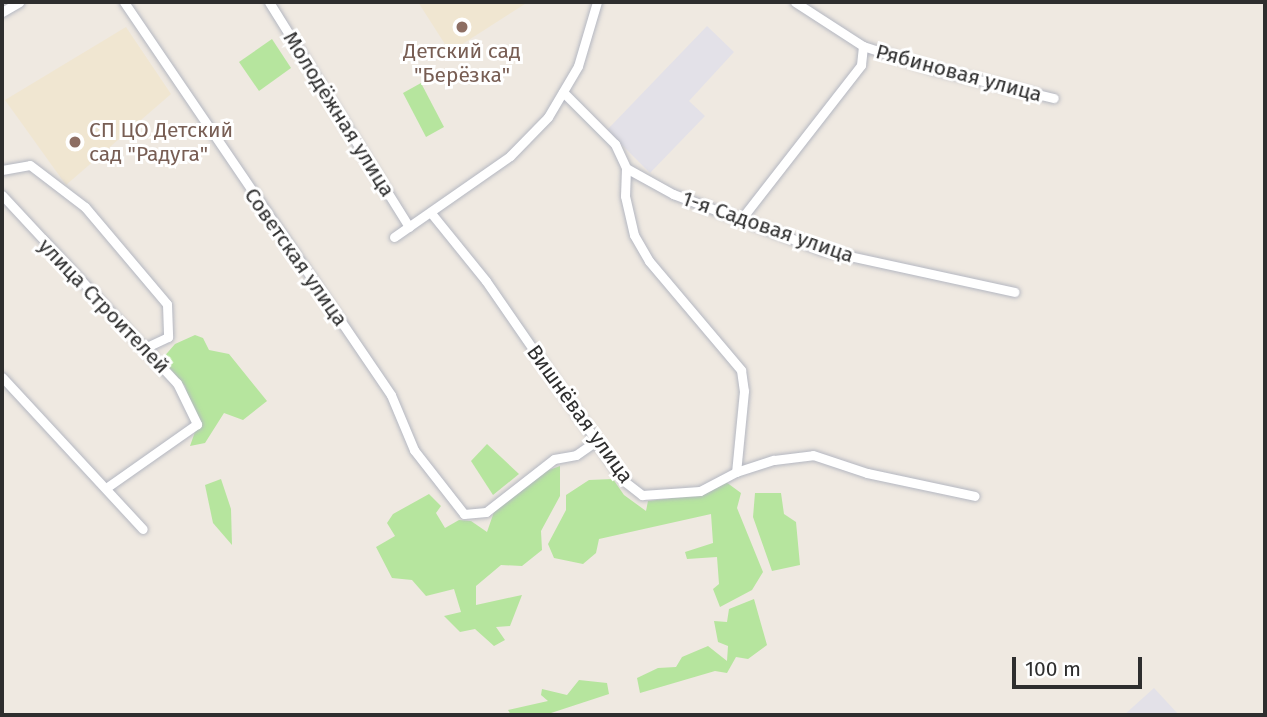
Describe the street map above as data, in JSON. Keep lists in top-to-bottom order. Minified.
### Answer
{"streets":{"street":["Рябиновая улица","Молодёжная улица","1-я Садовая улица","Советская улица","улица Строителей","Вишнёвая улица"]},"crossings":[["Советская улица","Вишнёвая улица"]],"places":["Детский сад \"Берёзка\"","СП ЦО Детский сад \"Радуга\""],"scale_bar":"100 m"}
